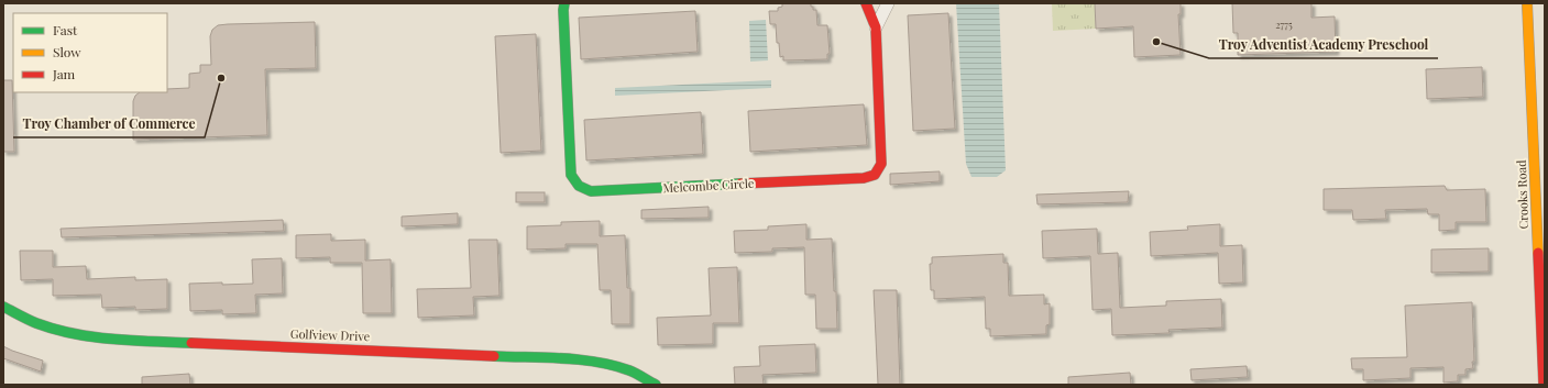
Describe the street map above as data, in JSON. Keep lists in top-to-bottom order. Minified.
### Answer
{"streets":{"street":["Melcombe Circle","Crooks Road","Golfview Drive"]},"places":["Troy Adventist Academy Preschool","Troy Chamber of Commerce"],"house_numbers":["2775"],"legend":["Fast","Slow","Jam"]}
